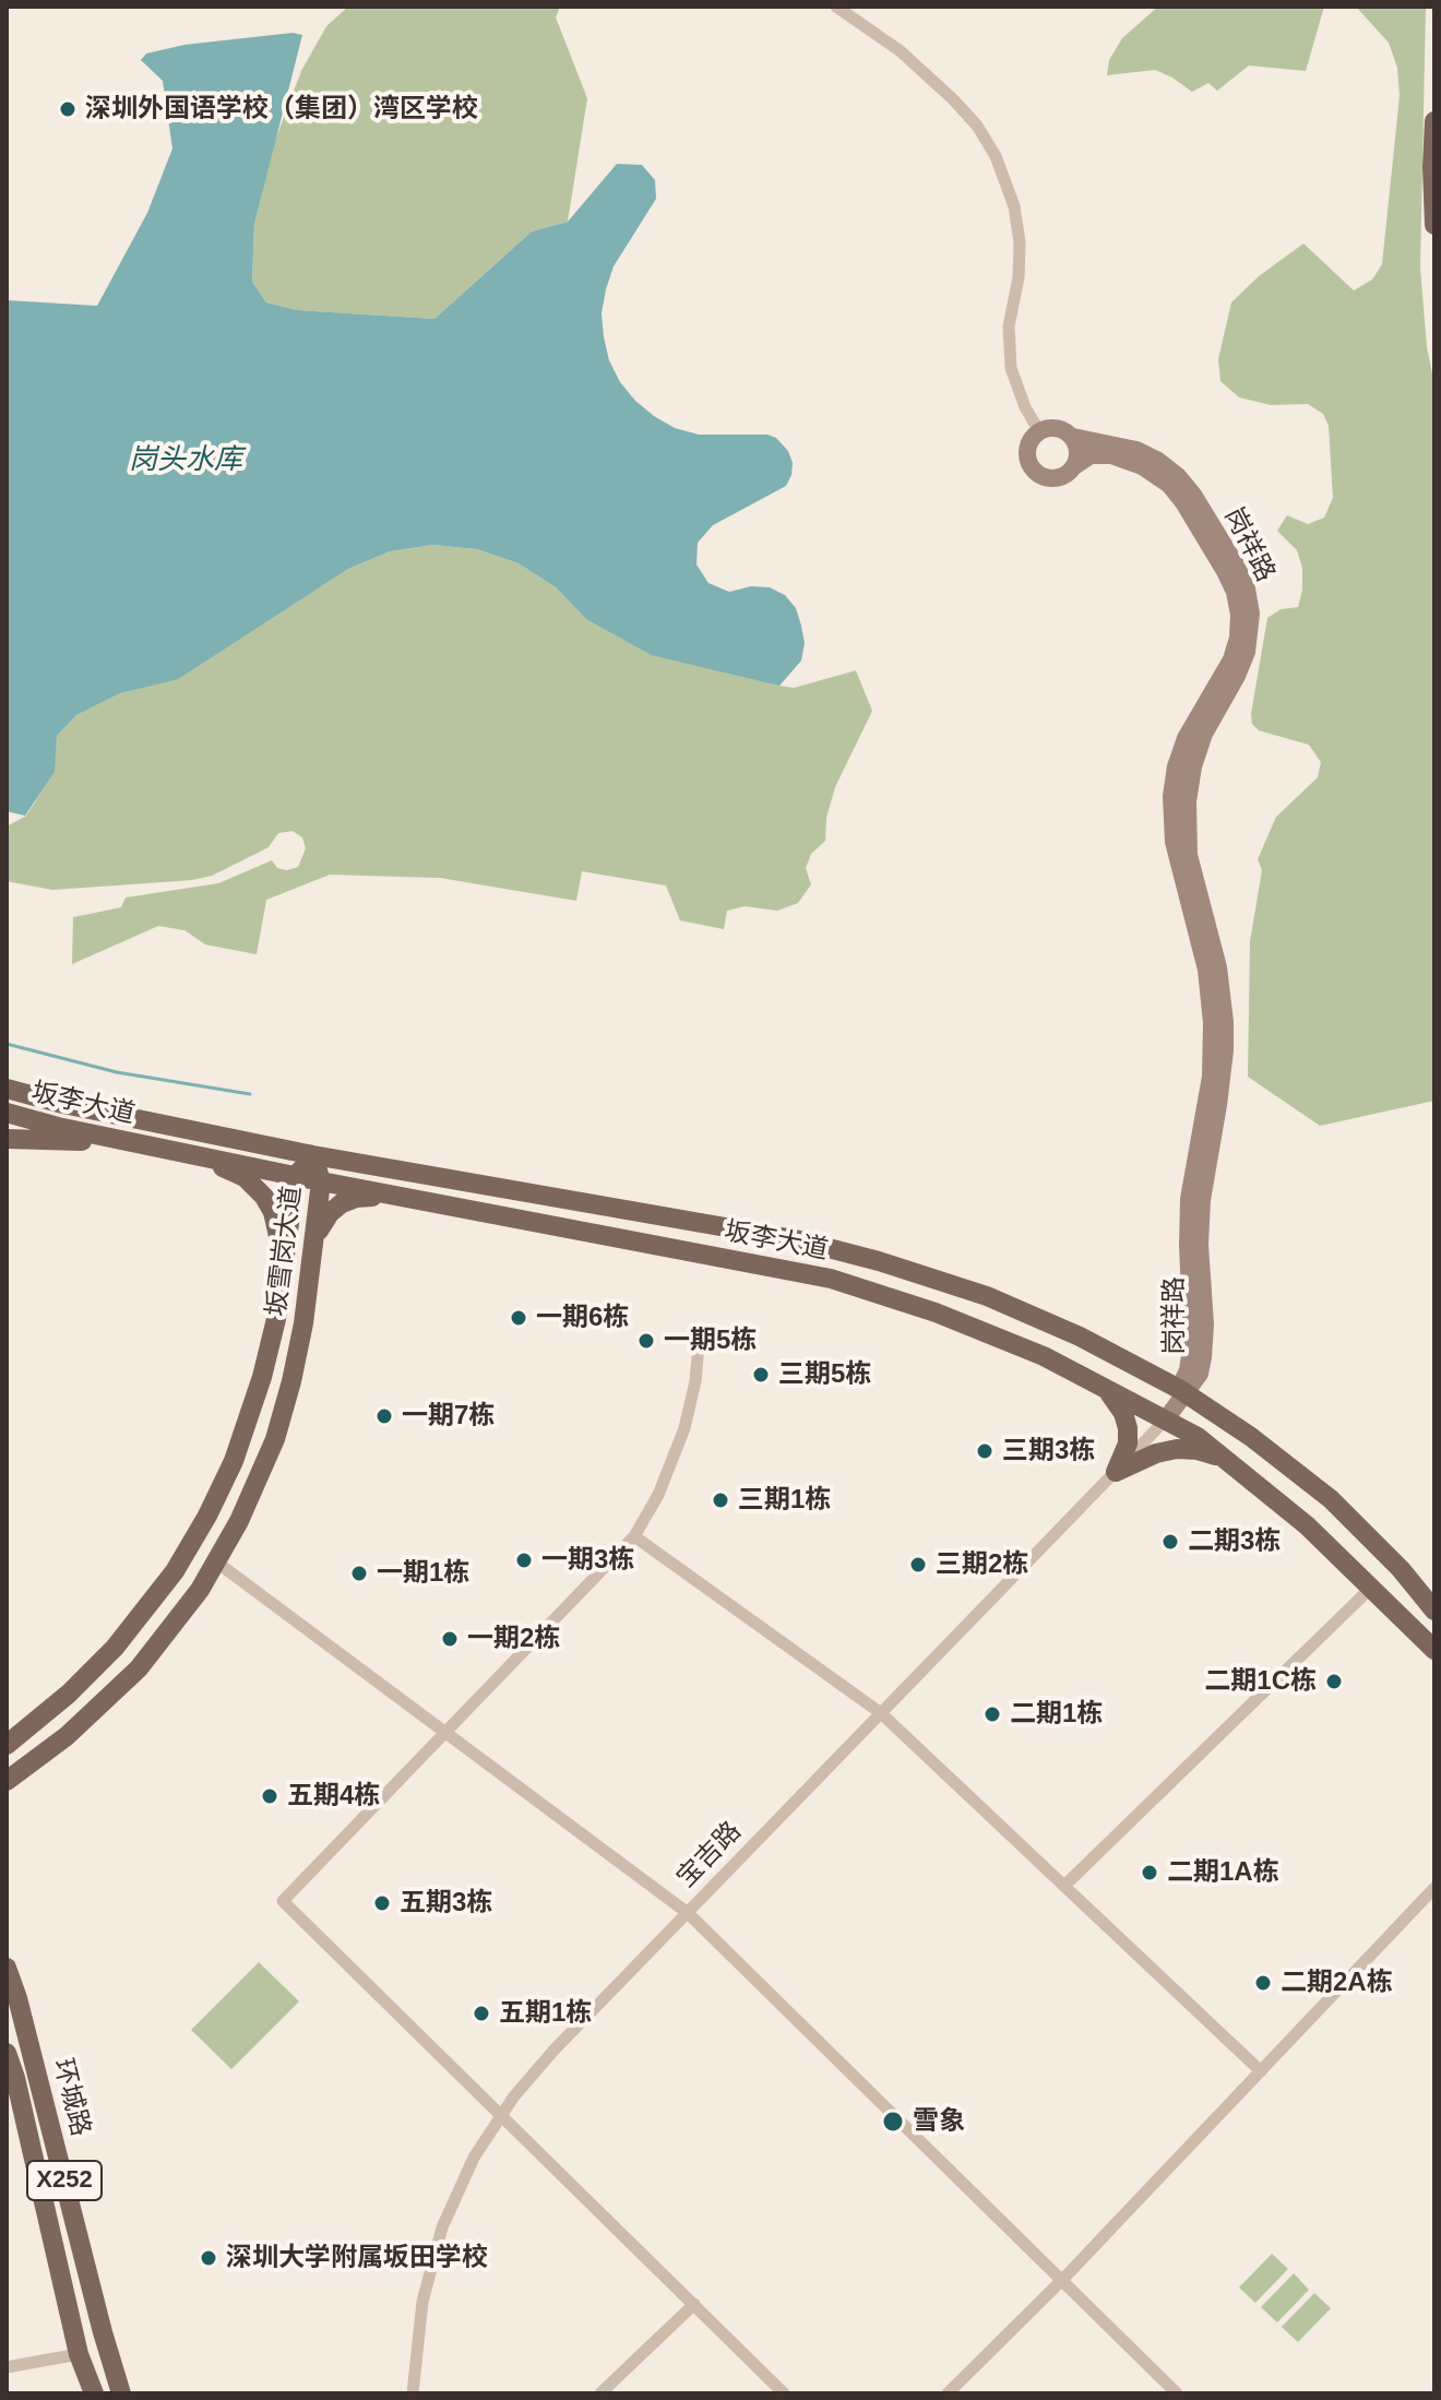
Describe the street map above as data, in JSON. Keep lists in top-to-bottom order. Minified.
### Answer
{"streets":{"main road":["坂李大道","坂雪岗大道","环城路","X252"],"street":["岗祥路","宝吉路"]},"crossings":[["岗祥路","坂李大道"],["岗祥路","宝吉路"],["坂李大道","坂雪岗大道"],["坂李大道","宝吉路"]],"water":["岗头水库"],"places":["深圳外国语学校（集团）湾区学校","一期6栋","一期5栋","三期5栋","一期7栋","三期3栋","三期1栋","二期3栋","一期3栋","三期2栋","一期1栋","一期2栋","二期1C栋","二期1栋","五期4栋","二期1A栋","五期3栋","二期2A栋","五期1栋","雪象","深圳大学附属坂田学校"]}
